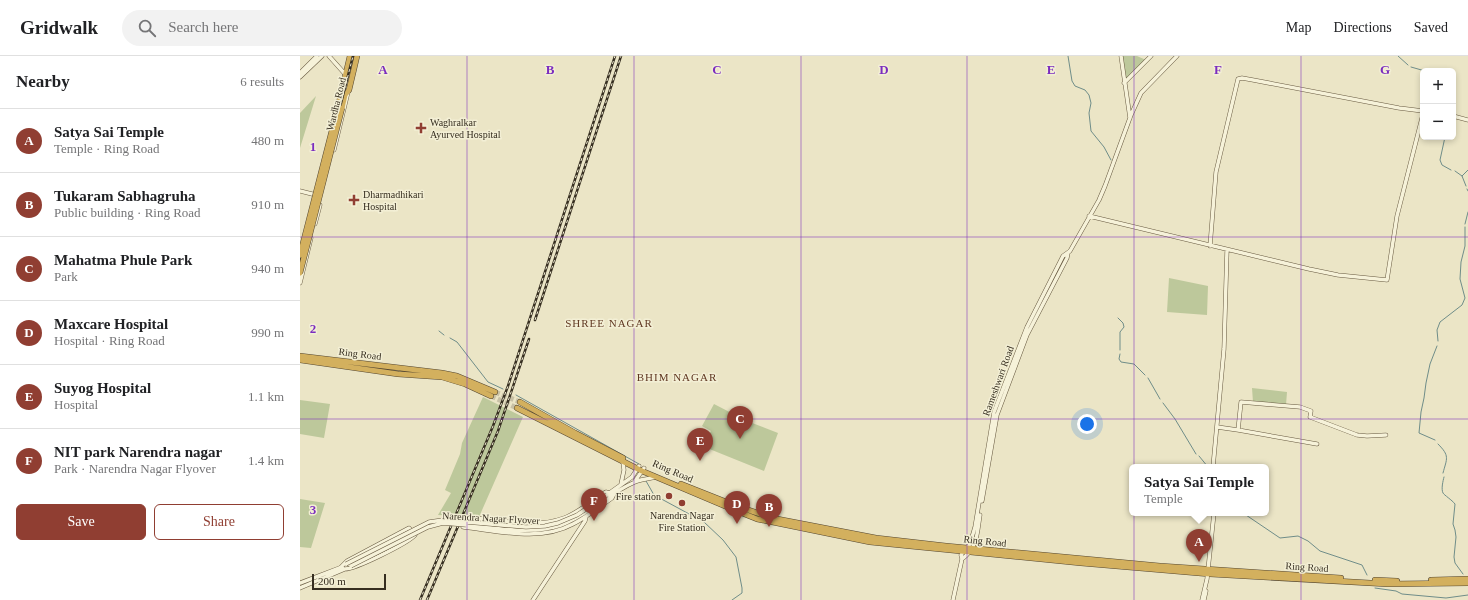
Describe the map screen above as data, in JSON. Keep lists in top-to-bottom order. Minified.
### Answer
{"streets":{"highway":["Wardha Road","Ring Road"],"street":["Rameshwari Road","Narendra Nagar Flyover"]},"crossings":[["Ring Road","Rameshwari Road"]],"districts":["SHREE NAGAR","BHIM NAGAR"],"places":{"health":["Waghralkar Ayurved Hospital","Dharmadhikari Hospital"],"other":["Fire station","Narendra Nagar Fire Station"]},"scale_bar":"200 m","page":{"header":"Gridwalk","search":"Search here","nav":["Map","Directions","Saved"],"heading":["Nearby","6 results"],"map_buttons":["+","−"],"list":[{"mark":"A","name":"Satya Sai Temple","note":"Temple · Ring Road","value":"480 m"},{"mark":"B","name":"Tukaram Sabhagruha","note":"Public building · Ring Road","value":"910 m"},{"mark":"C","name":"Mahatma Phule Park","note":"Park","value":"940 m"},{"mark":"D","name":"Maxcare Hospital","note":"Hospital · Ring Road","value":"990 m"},{"mark":"E","name":"Suyog Hospital","note":"Hospital","value":"1.1 km"},{"mark":"F","name":"NIT park Narendra nagar","note":"Park · Narendra Nagar Flyover","value":"1.4 km"}],"pins":["C","E","F","D","B","A"],"popup":["Satya Sai Temple","Temple"],"buttons":["Save","Share"],"scale":"200 m"},"grid":{"columns":["A","B","C","D","E","F","G"],"rows":["1","2","3"]}}
